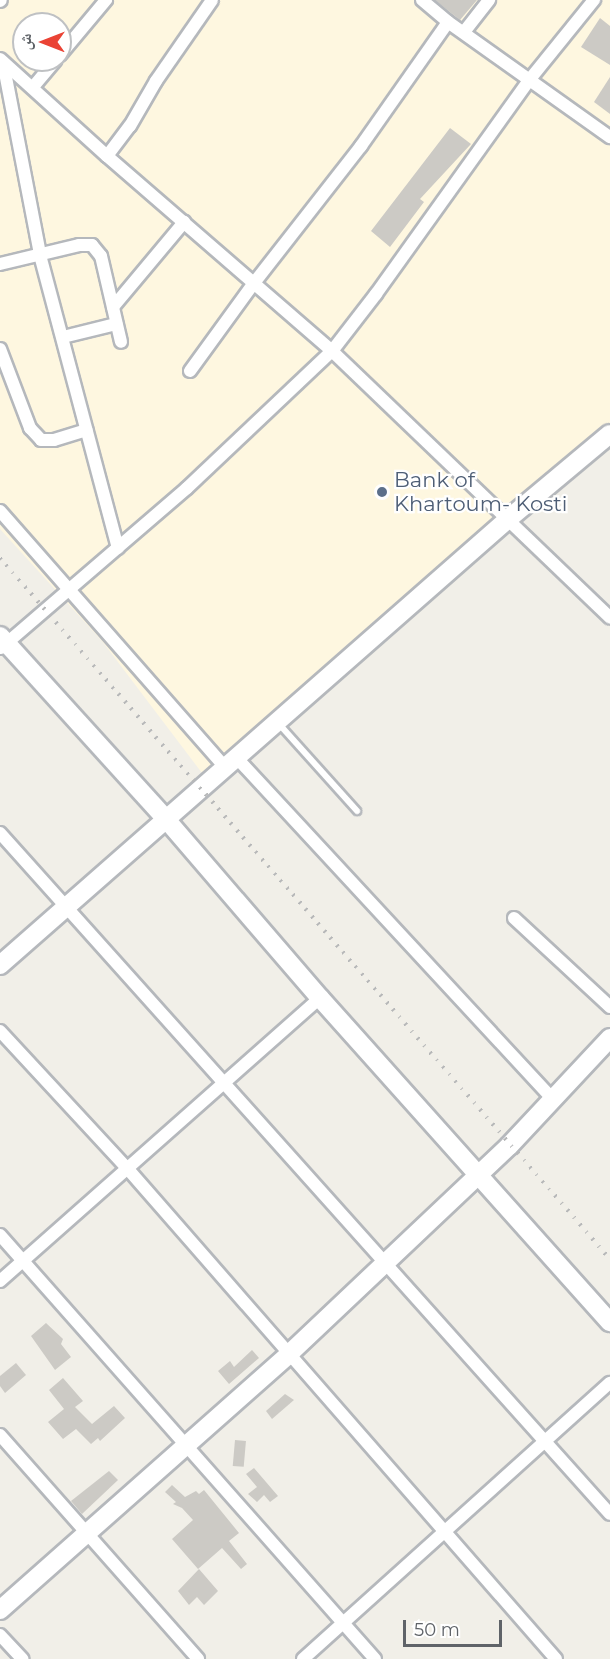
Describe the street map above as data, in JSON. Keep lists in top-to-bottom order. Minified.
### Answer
{"places":["Bank of Khartoum- Kosti"],"scale_bar":"50 m","north":"left"}
